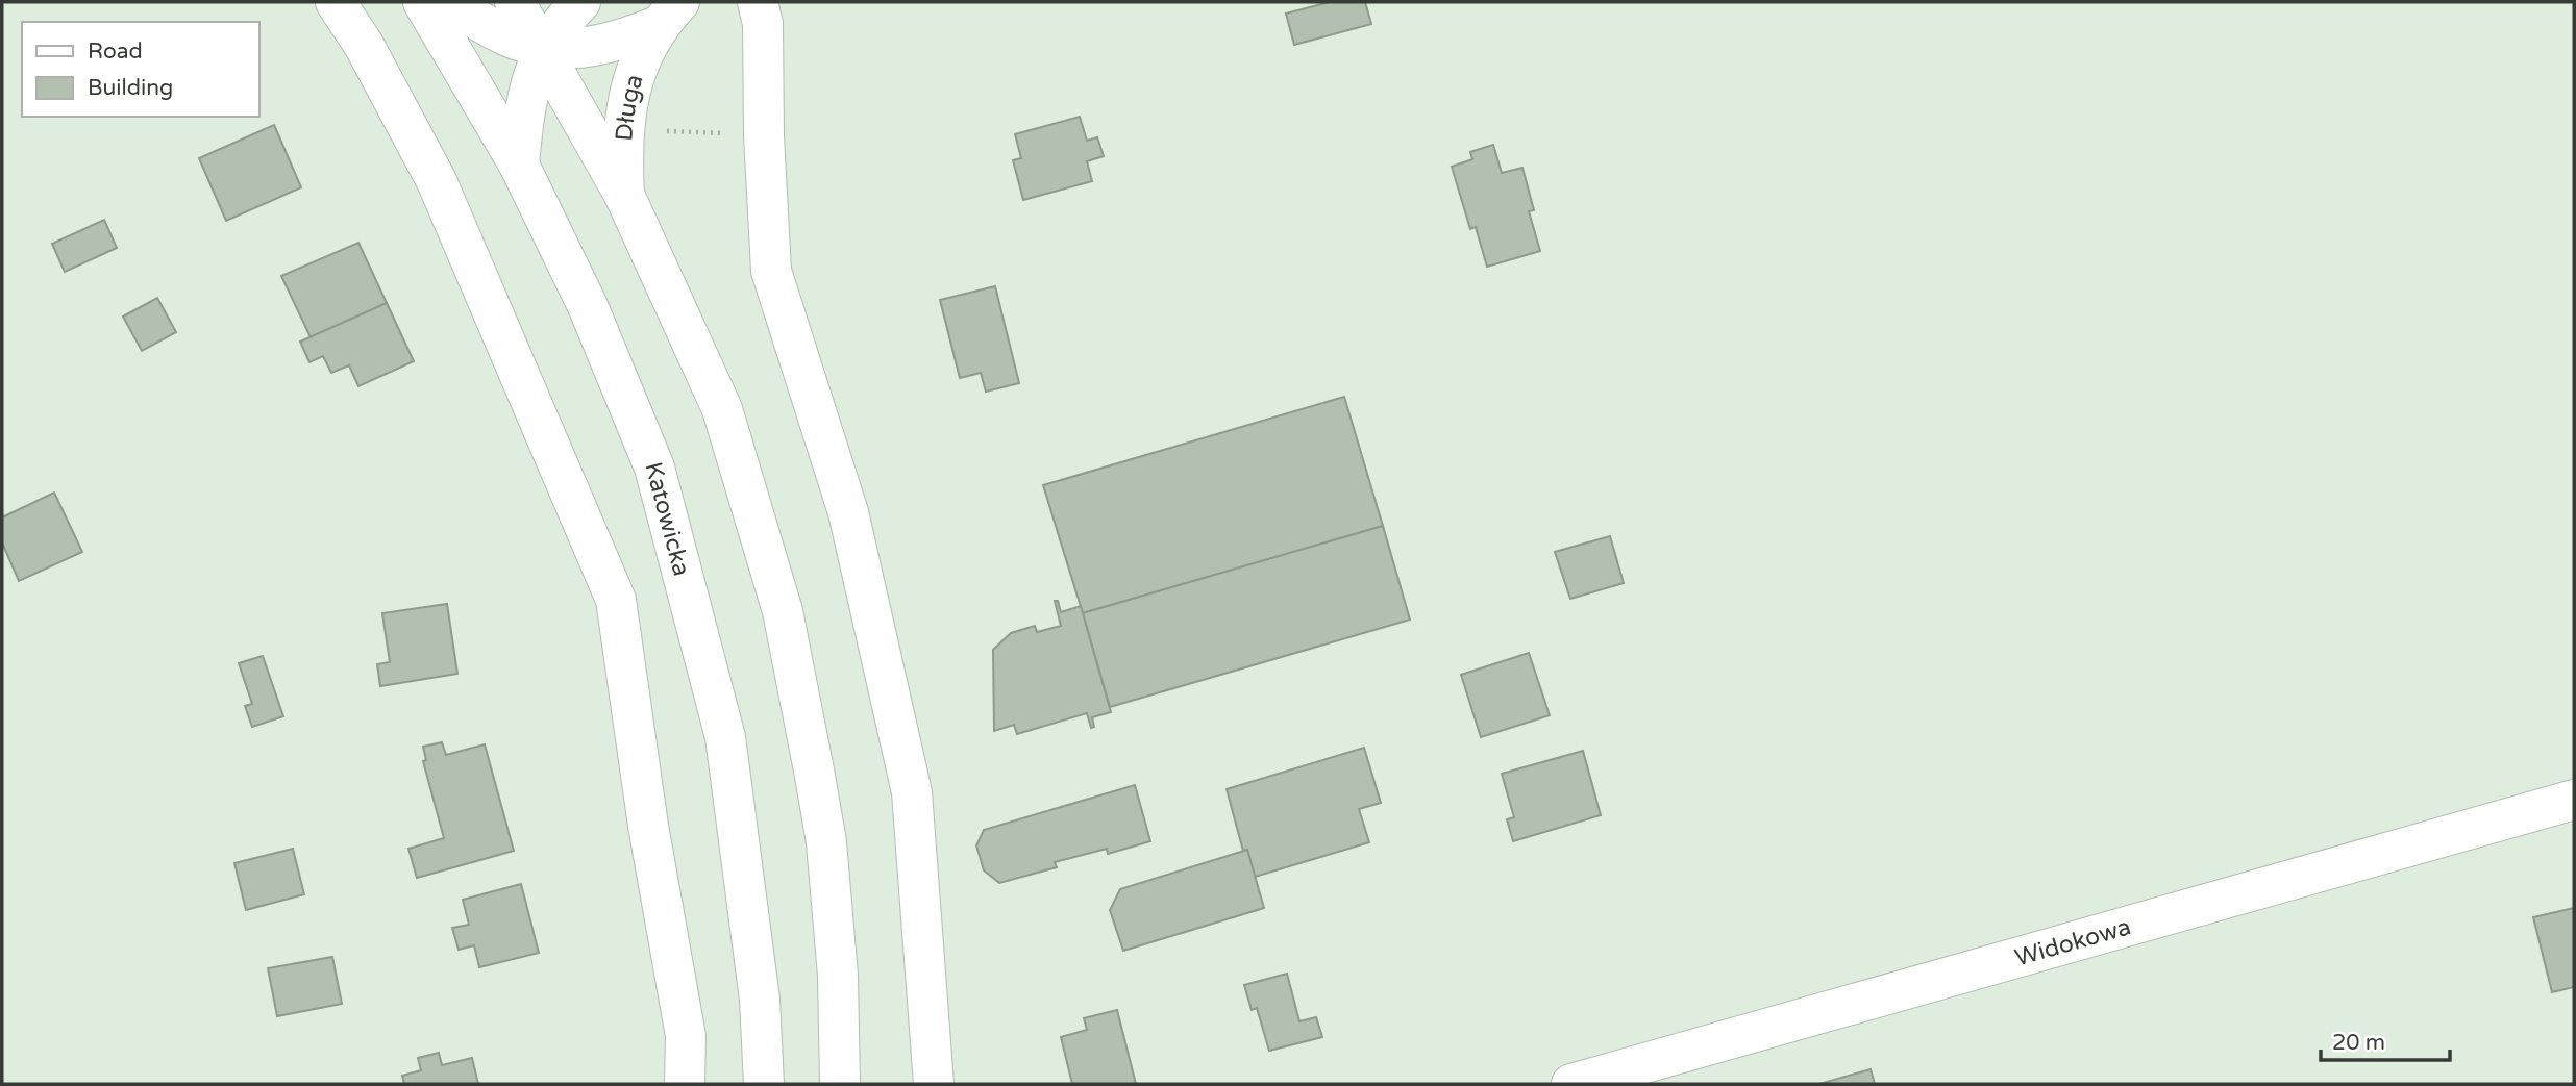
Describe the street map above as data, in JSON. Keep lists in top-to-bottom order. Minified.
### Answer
{"streets":{"street":["Długa","Katowicka","Widokowa"]},"legend":["Road","Building"],"scale_bar":"20 m"}
